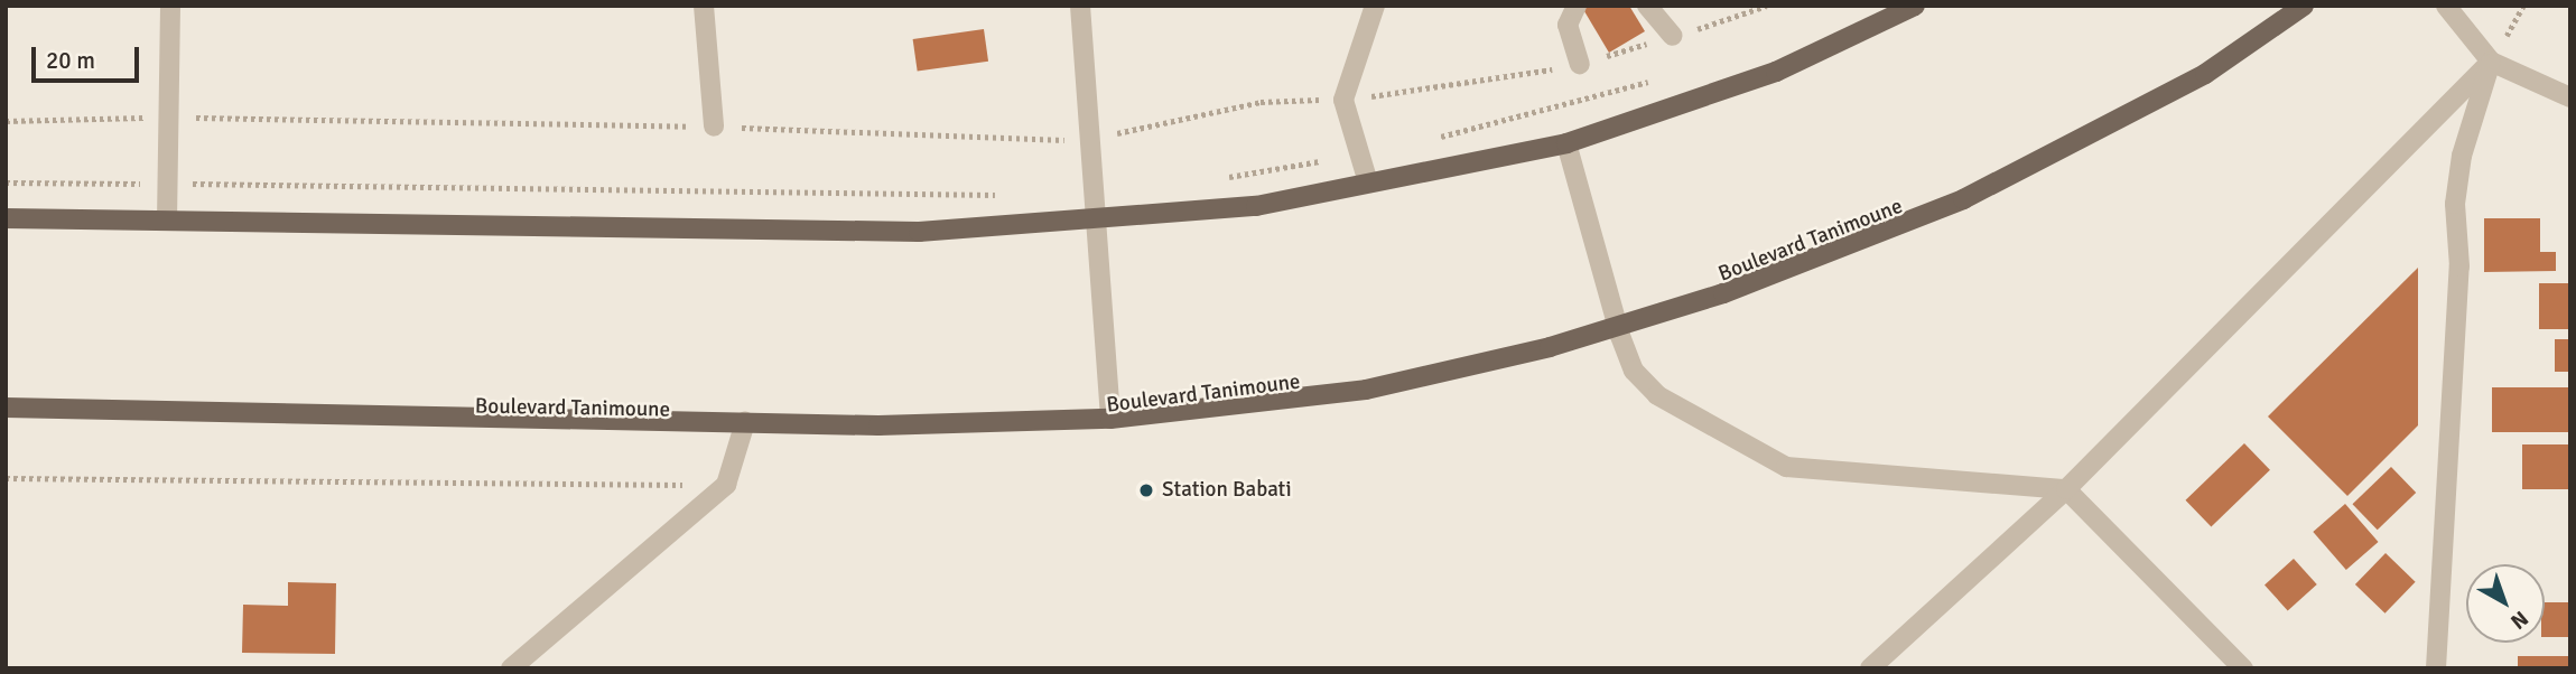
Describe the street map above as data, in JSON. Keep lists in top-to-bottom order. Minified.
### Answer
{"streets":{"main road":["Boulevard Tanimoune"]},"places":["Station Babati"],"scale_bar":"20 m","north":"bottom right"}
